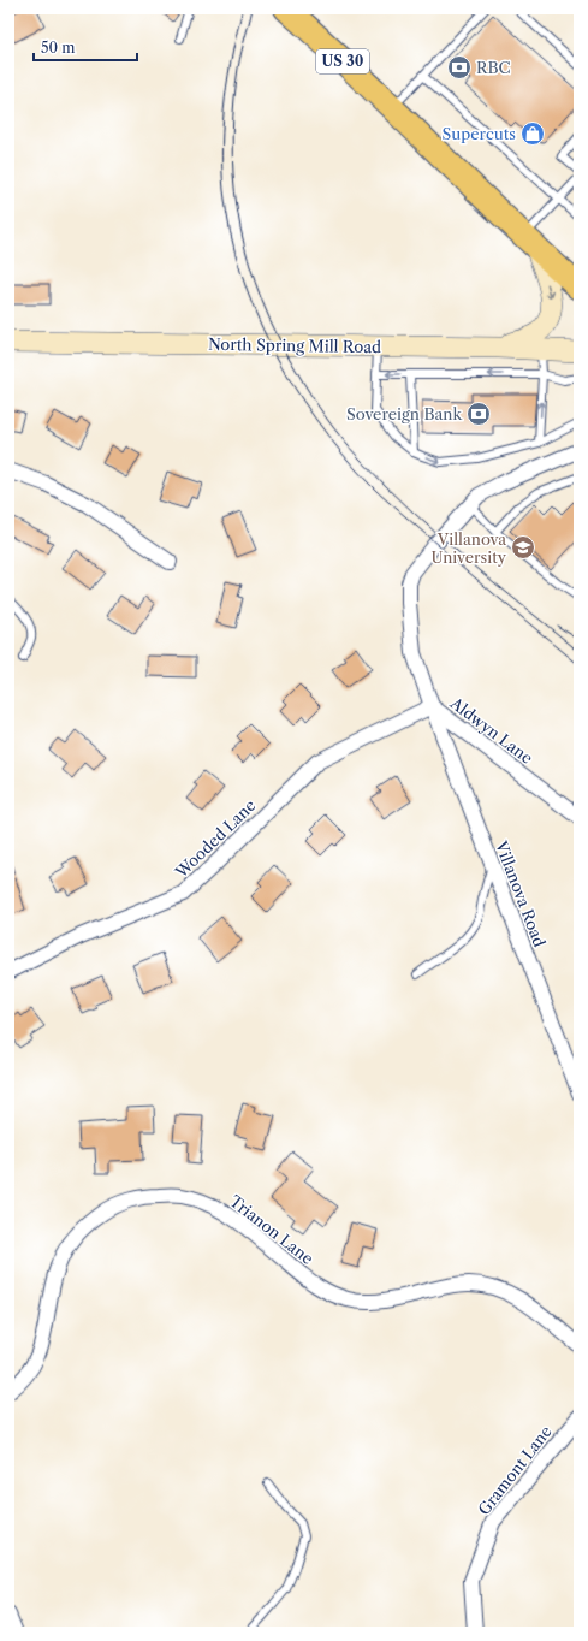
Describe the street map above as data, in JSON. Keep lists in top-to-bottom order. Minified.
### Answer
{"streets":{"highway":["US 30"],"main road":["North Spring Mill Road"],"street":["Aldwyn Lane","Wooded Lane","Villanova Road","Trianon Lane","Gramont Lane"]},"crossings":[["Aldwyn Lane","Wooded Lane"],["Aldwyn Lane","Villanova Road"],["Wooded Lane","Villanova Road"]],"places":{"bank":["RBC","Sovereign Bank"],"shop":["Supercuts"],"school or university":["Villanova University"]},"scale_bar":"50 m"}
